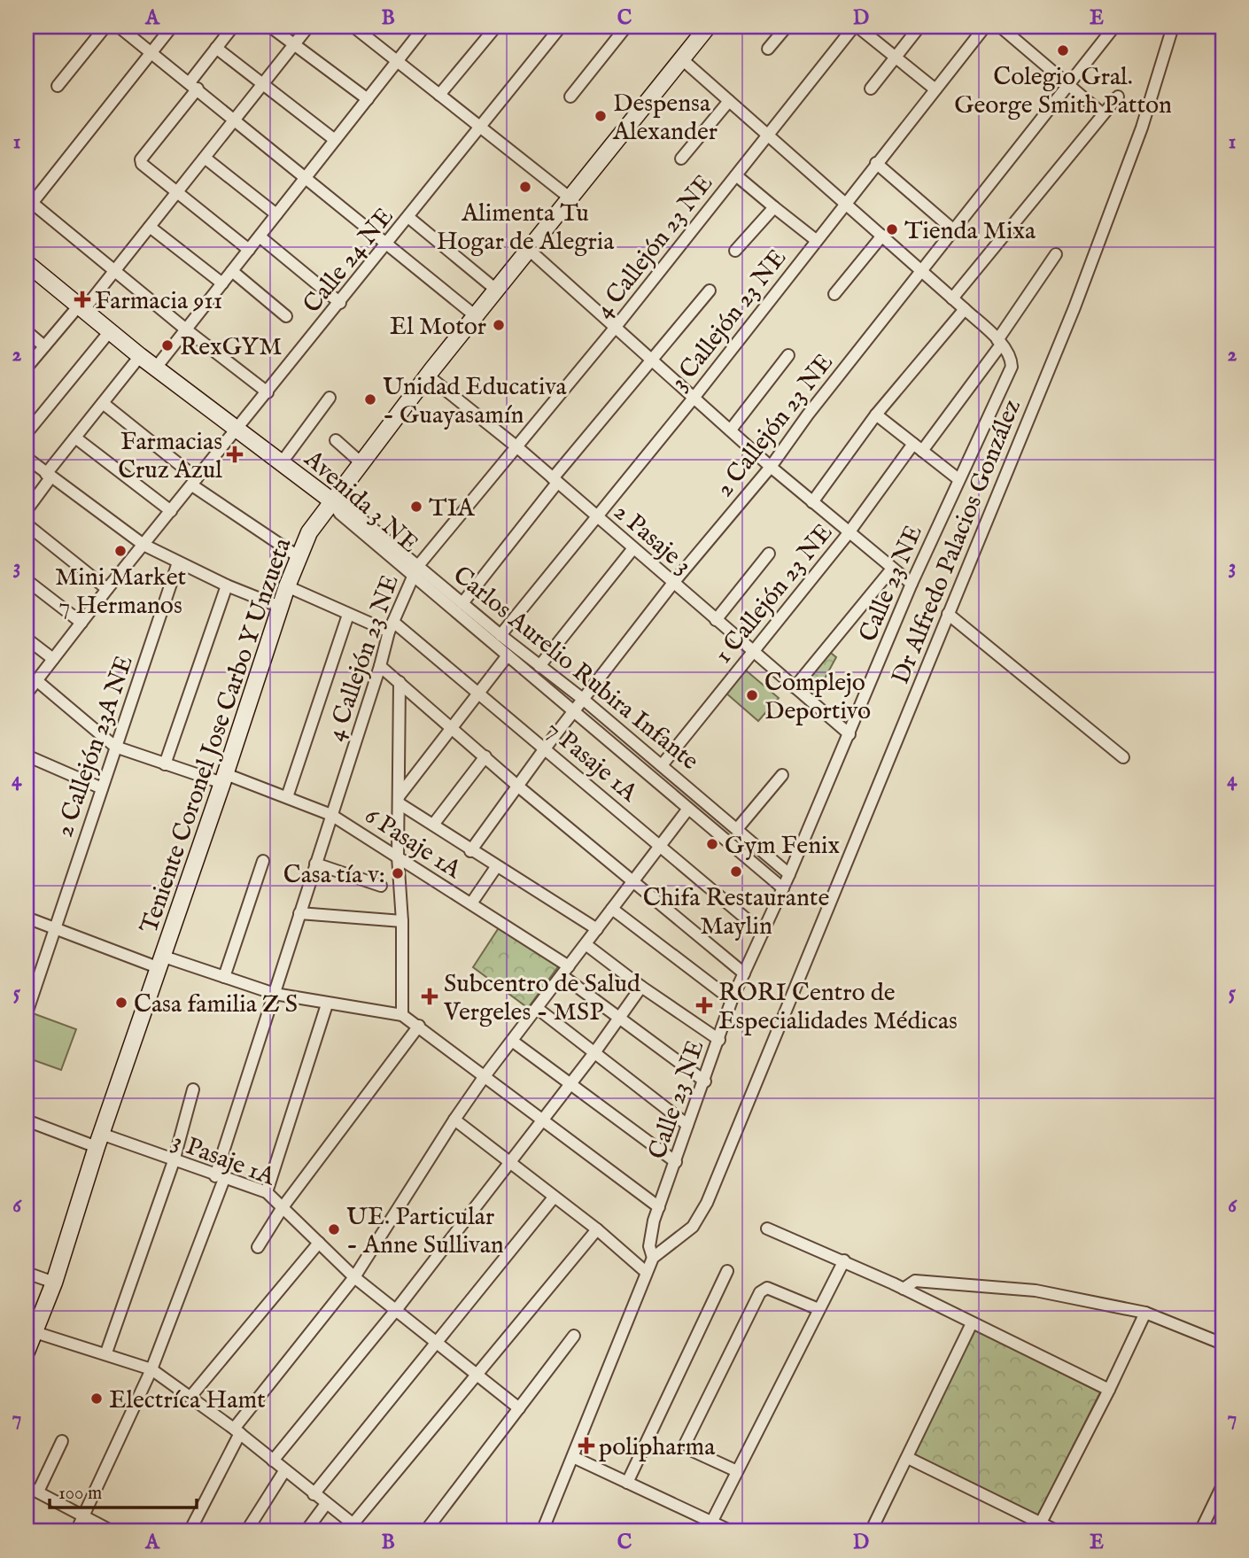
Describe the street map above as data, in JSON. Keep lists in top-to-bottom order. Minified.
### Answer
{"streets":{"street":["4 Callejón 23 NE","Calle 24 NE","3 Callejón 23 NE","2 Callejón 23 NE","Avenida 3 NE","2 Pasaje 3","Dr Alfredo Palacios González","Calle 23 NE","1 Callejón 23 NE","Carlos Aurelio Rubira Infante","Teniente Coronel Jose Carbo Y Unzueta","2 Callejón 23A NE","7 Pasaje 1A","6 Pasaje 1A","3 Pasaje 1A"]},"crossings":[["4 Callejón 23 NE","Avenida 3 NE"],["4 Callejón 23 NE","2 Pasaje 3"],["4 Callejón 23 NE","Carlos Aurelio Rubira Infante"],["4 Callejón 23 NE","7 Pasaje 1A"],["4 Callejón 23 NE","6 Pasaje 1A"],["4 Callejón 23 NE","3 Pasaje 1A"],["3 Callejón 23 NE","2 Pasaje 3"],["3 Callejón 23 NE","Carlos Aurelio Rubira Infante"],["2 Callejón 23 NE","2 Pasaje 3"],["2 Callejón 23 NE","Carlos Aurelio Rubira Infante"],["2 Callejón 23 NE","7 Pasaje 1A"],["Avenida 3 NE","Carlos Aurelio Rubira Infante"],["Avenida 3 NE","Teniente Coronel Jose Carbo Y Unzueta"],["2 Pasaje 3","Calle 23 NE"],["2 Pasaje 3","1 Callejón 23 NE"],["2 Pasaje 3","Teniente Coronel Jose Carbo Y Unzueta"],["Dr Alfredo Palacios González","Calle 23 NE"],["Calle 23 NE","1 Callejón 23 NE"],["Calle 23 NE","Carlos Aurelio Rubira Infante"],["Calle 23 NE","7 Pasaje 1A"],["Calle 23 NE","6 Pasaje 1A"],["1 Callejón 23 NE","Carlos Aurelio Rubira Infante"],["Teniente Coronel Jose Carbo Y Unzueta","7 Pasaje 1A"],["Teniente Coronel Jose Carbo Y Unzueta","6 Pasaje 1A"],["Teniente Coronel Jose Carbo Y Unzueta","3 Pasaje 1A"],["2 Callejón 23A NE","6 Pasaje 1A"]],"places":{"other":["Colegio Gral. George Smith Patton","Despensa Alexander","Alimenta Tu Hogar de Alegria","Tienda Mixa","El Motor","RexGYM","Unidad Educativa - Guayasamín","TIA","Mini Market 7 Hermanos","Complejo Deportivo","Gym Fenix","Chifa Restaurante Maylin","Casa tía v:","Casa familia Z S","UE. Particular - Anne Sullivan","Electríca Hamt"],"health":["Farmacia 911","Farmacias Cruz Azul","Subcentro de Salud Vergeles - MSP","RORI Centro de Especialidades Médicas","polipharma"]},"scale_bar":"100 m","grid":{"columns":["A","B","C","D","E"],"rows":["1","2","3","4","5","6","7"]}}
